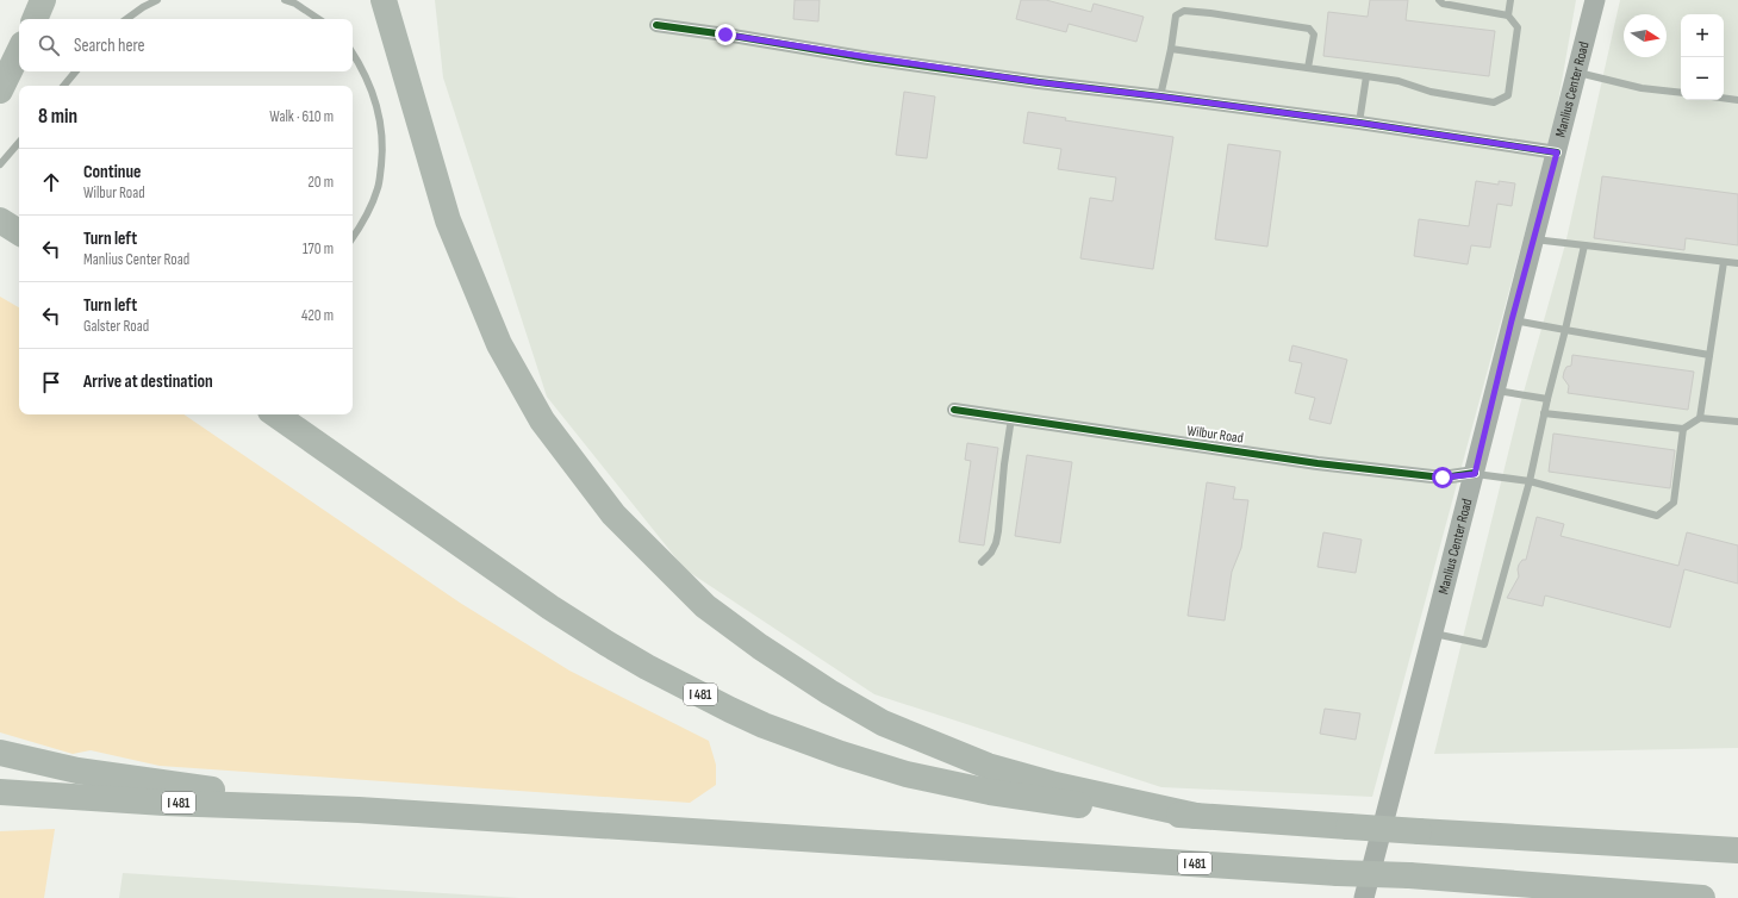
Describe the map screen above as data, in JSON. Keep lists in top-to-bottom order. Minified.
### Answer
{"streets":{"highway":["I 481"],"main road":["Manlius Center Road"],"street":["Wilbur Road"]},"crossings":[["Manlius Center Road","Wilbur Road"]],"north":"right","page":{"map_buttons":["+","−"],"search":"Search here","heading":["8 min","Walk · 610 m"],"list":[["Continue","Wilbur Road","20 m"],["Turn left","Manlius Center Road","170 m"],["Turn left","Galster Road","420 m"],"Arrive at destination"]}}
